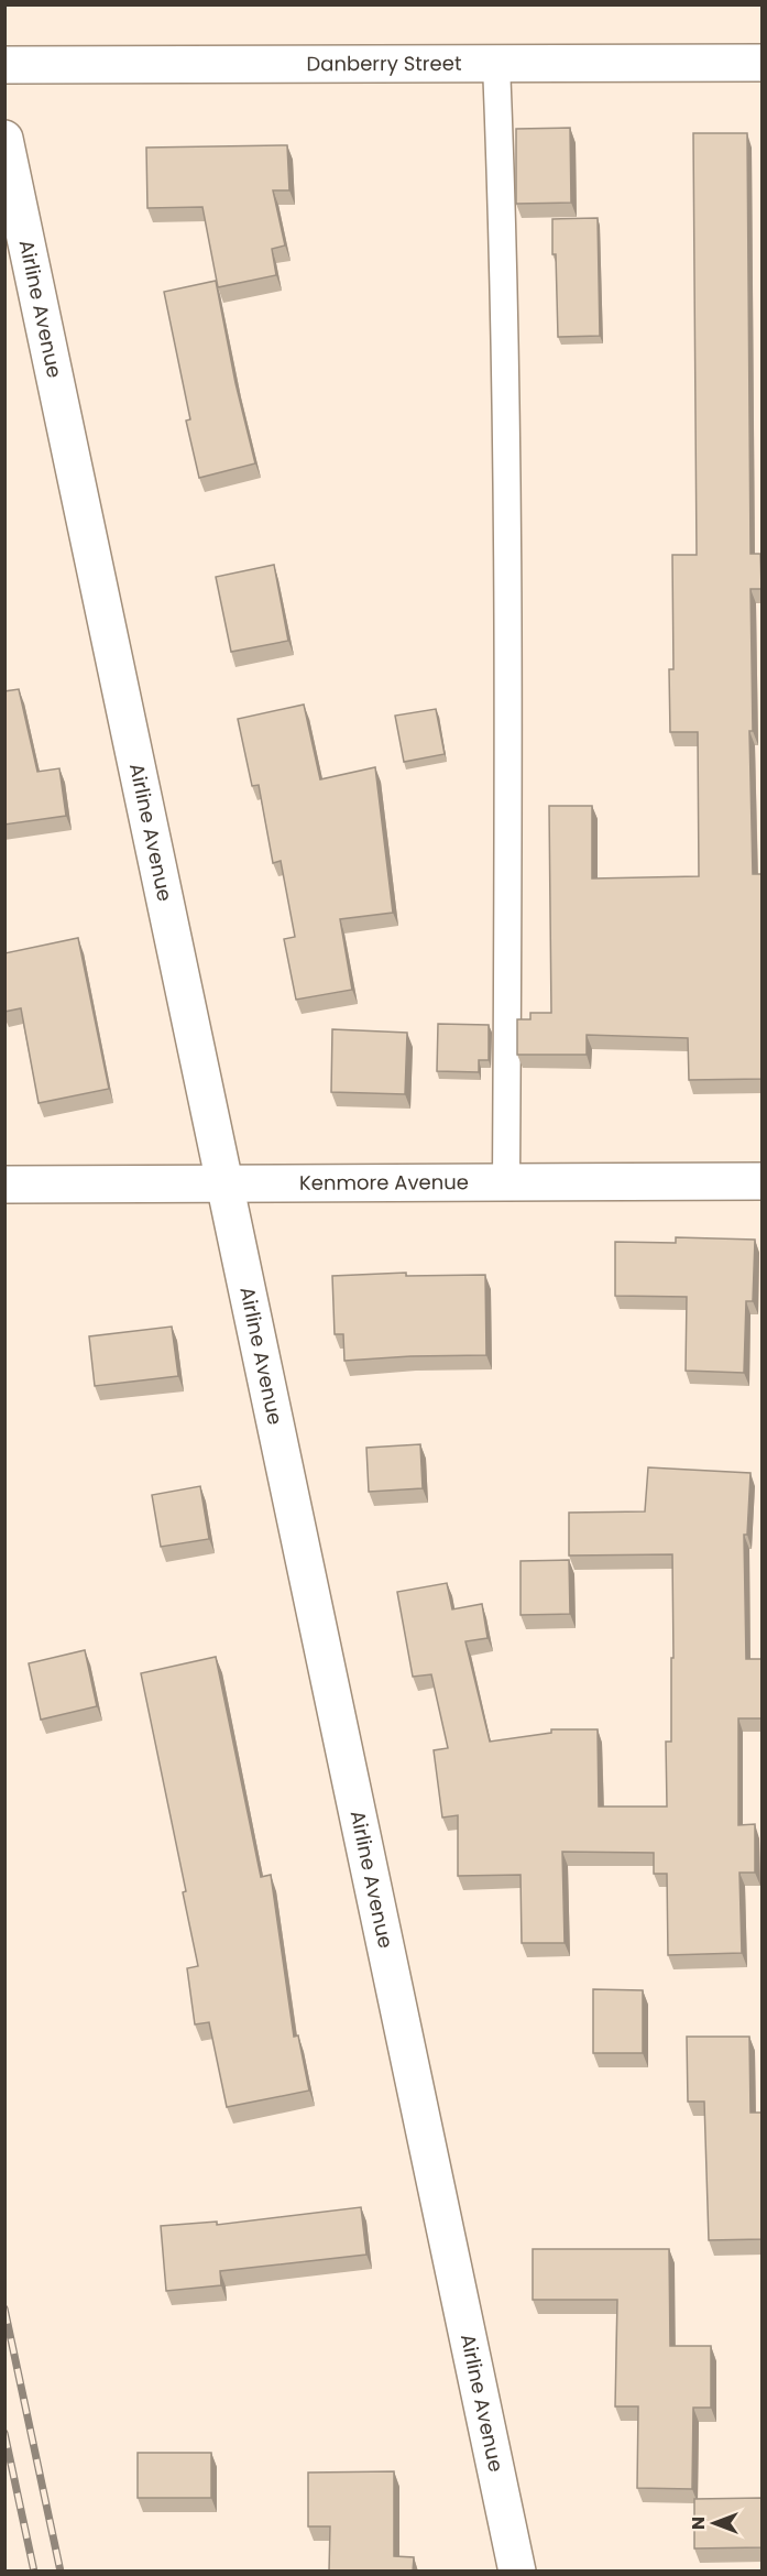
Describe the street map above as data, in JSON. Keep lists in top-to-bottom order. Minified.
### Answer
{"streets":{"street":["Danberry Street","Airline Avenue","Kenmore Avenue"]},"crossings":[["Airline Avenue","Kenmore Avenue"]],"north":"left"}
